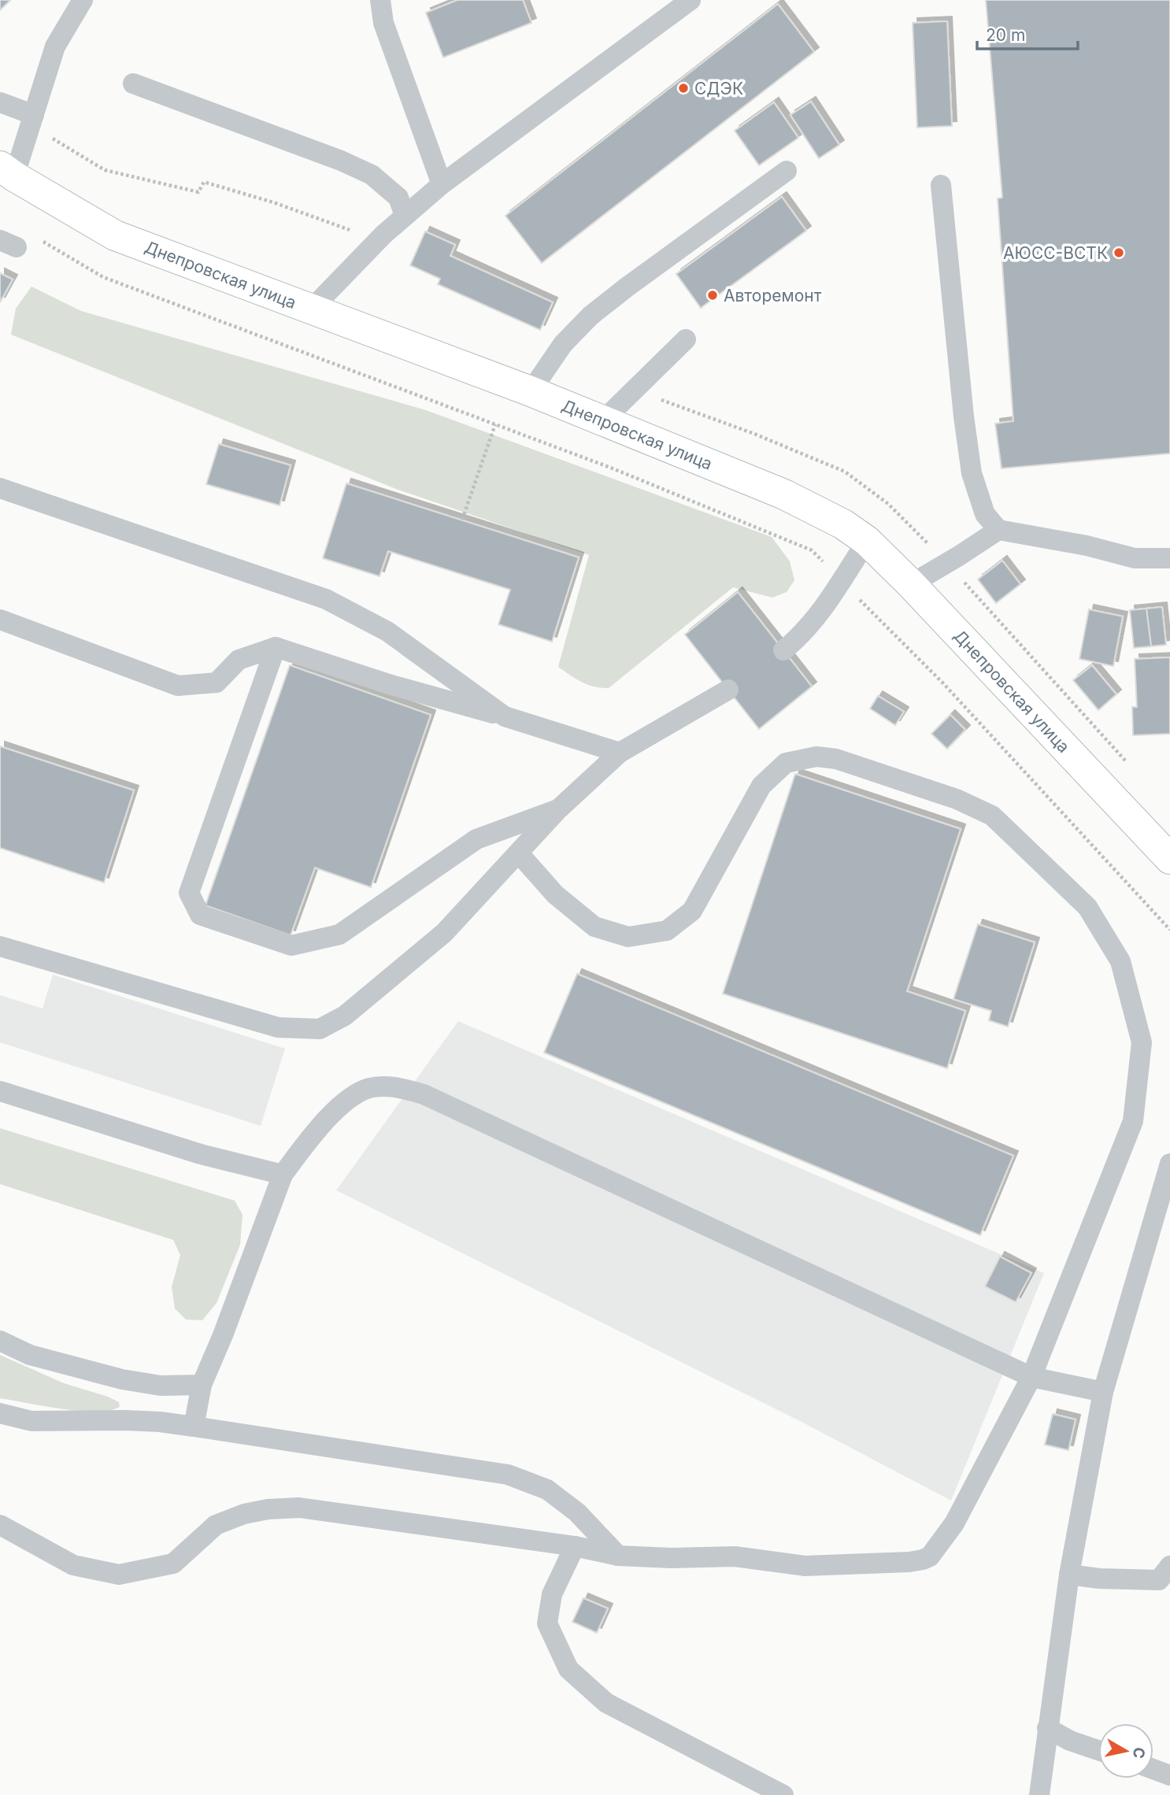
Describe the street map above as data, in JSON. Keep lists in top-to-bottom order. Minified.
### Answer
{"streets":{"main road":["Днепровская улица"]},"places":["СДЭК","АЮСС-ВСТК","Авторемонт"],"scale_bar":"20 m","north":"right"}
